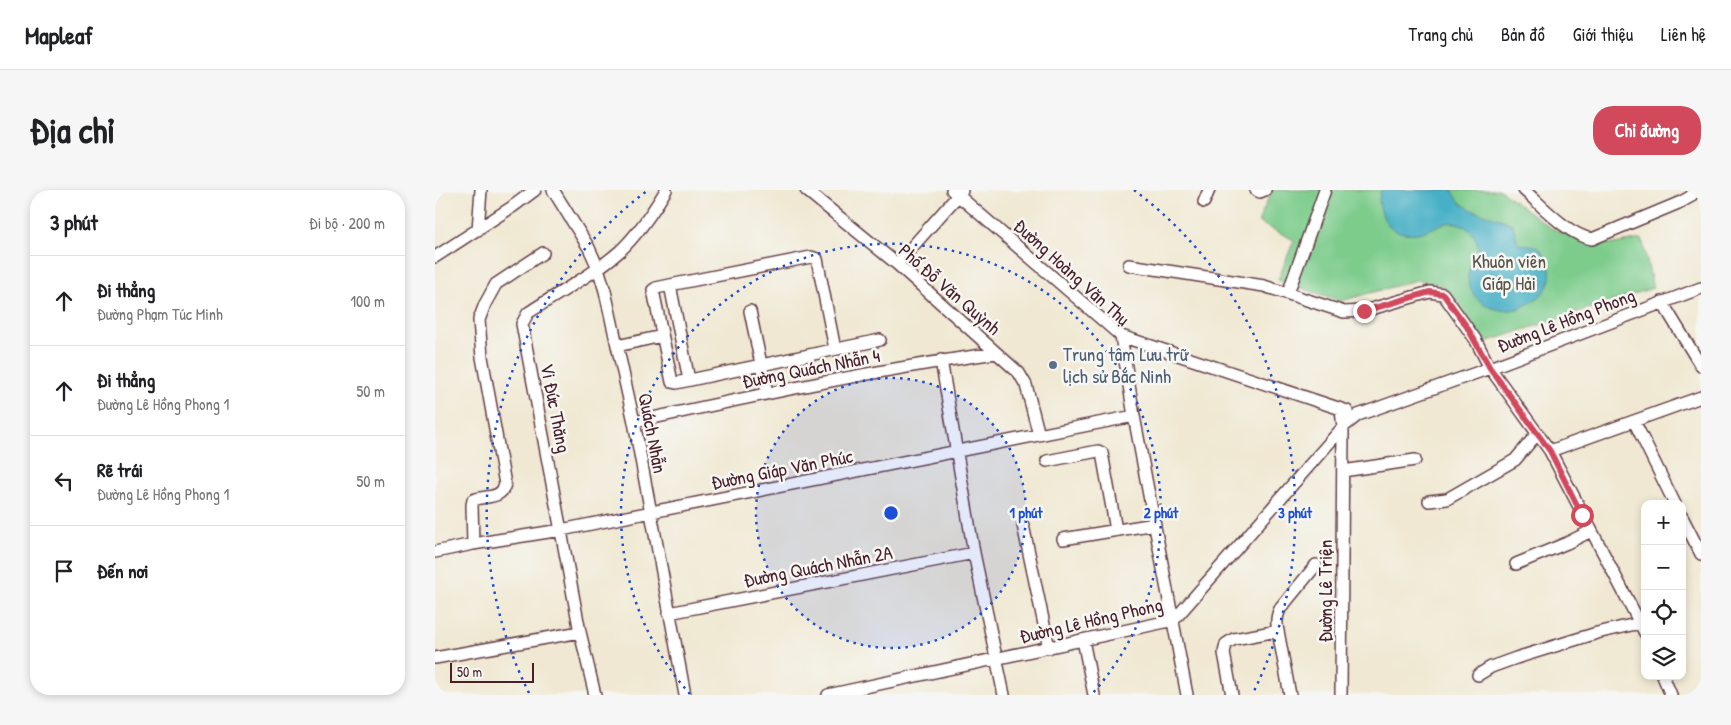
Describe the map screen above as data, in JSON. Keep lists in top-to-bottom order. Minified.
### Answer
{"streets":{"street":["Đường Hoàng Văn Thụ","Phố Đỗ Văn Quỳnh","Đường Lê Hồng Phong","Đường Quách Nhẫn 4","Vi Đức Thăng","Quách Nhẫn","Đường Giáp Văn Phúc","Đường Quách Nhẫn 2A","Đường Lê Triện"]},"crossings":[["Đường Hoàng Văn Thụ","Đường Lê Hồng Phong"],["Đường Hoàng Văn Thụ","Đường Giáp Văn Phúc"],["Phố Đỗ Văn Quỳnh","Đường Quách Nhẫn 4"],["Phố Đỗ Văn Quỳnh","Đường Giáp Văn Phúc"],["Đường Lê Hồng Phong","Đường Lê Triện"],["Đường Quách Nhẫn 4","Quách Nhẫn"],["Vi Đức Thăng","Quách Nhẫn"],["Vi Đức Thăng","Đường Giáp Văn Phúc"],["Quách Nhẫn","Đường Giáp Văn Phúc"],["Quách Nhẫn","Đường Quách Nhẫn 2A"]],"parks":["Khuôn viên Giáp Hải"],"places":["Trung tâm Lưu trữ lịch sử Bắc Ninh"],"scale_bar":"50 m","page":{"header":"Mapleaf","nav":["Trang chủ","Bản đồ","Giới thiệu","Liên hệ"],"buttons":"Chỉ đường","title":"Địa chỉ","heading":["3 phút","Đi bộ · 200 m"],"list":[["Đi thẳng","Đường Phạm Túc Minh","100 m"],["Đi thẳng","Đường Lê Hồng Phong 1","50 m"],["Rẽ trái","Đường Lê Hồng Phong 1","50 m"],"Đến nơi"],"map_buttons":["+","−"],"scale":"50 m"},"rings":["1 phút","2 phút","3 phút"]}
